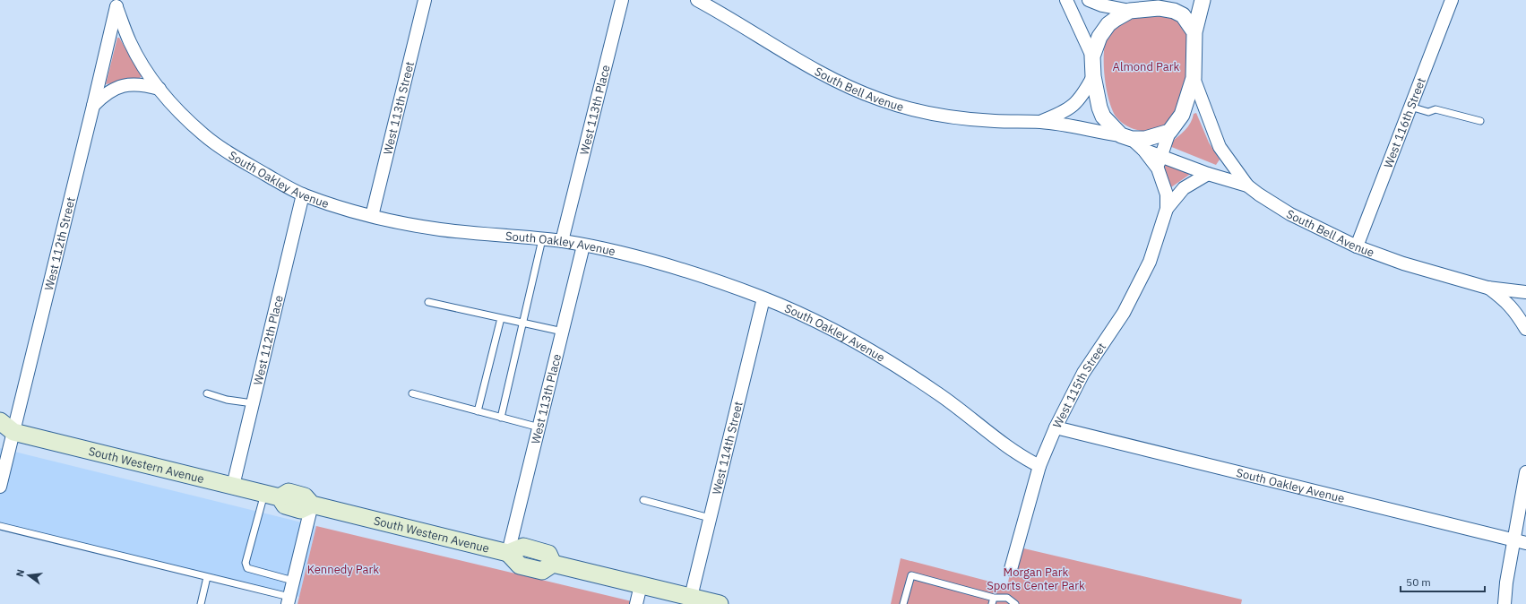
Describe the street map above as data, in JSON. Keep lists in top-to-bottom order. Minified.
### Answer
{"streets":{"main road":["South Western Avenue"],"street":["South Bell Avenue","West 113th Street","West 113th Place","West 116th Street","South Oakley Avenue","West 112th Street","West 112th Place","West 115th Street","West 114th Street"]},"crossings":[["South Bell Avenue","West 116th Street"],["South Bell Avenue","West 115th Street"],["West 113th Street","South Oakley Avenue"],["West 113th Place","South Oakley Avenue"],["West 113th Place","South Western Avenue"],["South Oakley Avenue","West 112th Street"],["South Oakley Avenue","West 112th Place"],["South Oakley Avenue","West 115th Street"],["South Oakley Avenue","West 114th Street"],["West 112th Street","South Western Avenue"],["West 112th Place","South Western Avenue"]],"parks":["Almond Park","Kennedy Park","Morgan Park Sports Center Park"],"scale_bar":"50 m","north":"left"}
